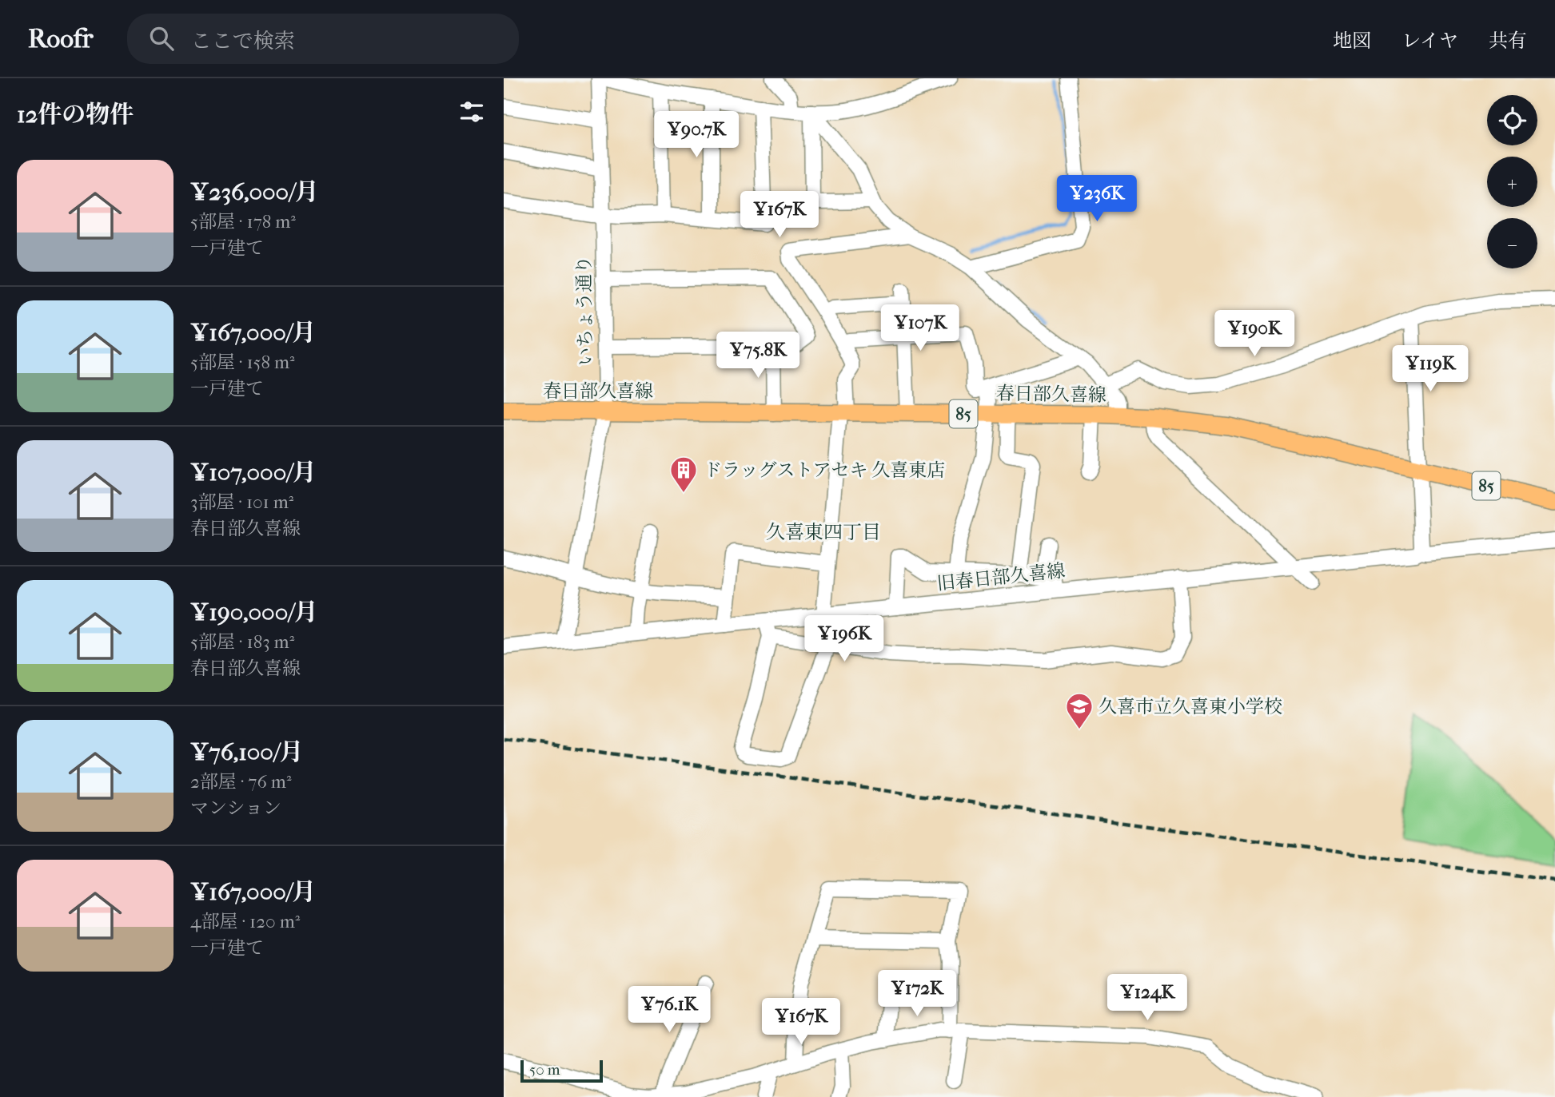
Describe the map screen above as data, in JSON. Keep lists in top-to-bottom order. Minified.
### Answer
{"streets":{"main road":["春日部久喜線","85"],"street":["いちょう通り","旧春日部久喜線"]},"crossings":[["いちょう通り","春日部久喜線"],["いちょう通り","旧春日部久喜線"]],"districts":["久喜東四丁目"],"places":{"building":["ドラッグストアセキ 久喜東店"],"school or university":["久喜市立久喜東小学校"]},"scale_bar":"50 m","page":{"header":"Roofr","search":"ここで検索","nav":["地図","レイヤ","共有"],"heading":"12件の物件","map_buttons":["+","−"],"price":["¥90.7K","¥236K","¥167K","¥107K","¥190K","¥75.8K","¥119K","¥196K","¥172K","¥124K","¥76.1K","¥167K"],"list":[{"name":"¥236,000/月","note":"5部屋 · 178 m² · 一戸建て"},{"name":"¥167,000/月","note":"5部屋 · 158 m² · 一戸建て"},{"name":"¥107,000/月","note":"3部屋 · 101 m² · 春日部久喜線"},{"name":"¥190,000/月","note":"5部屋 · 183 m² · 春日部久喜線"},{"name":"¥76,100/月","note":"2部屋 · 76 m² · マンション"},{"name":"¥167,000/月","note":"4部屋 · 120 m² · 一戸建て"}],"scale":"50 m"}}
